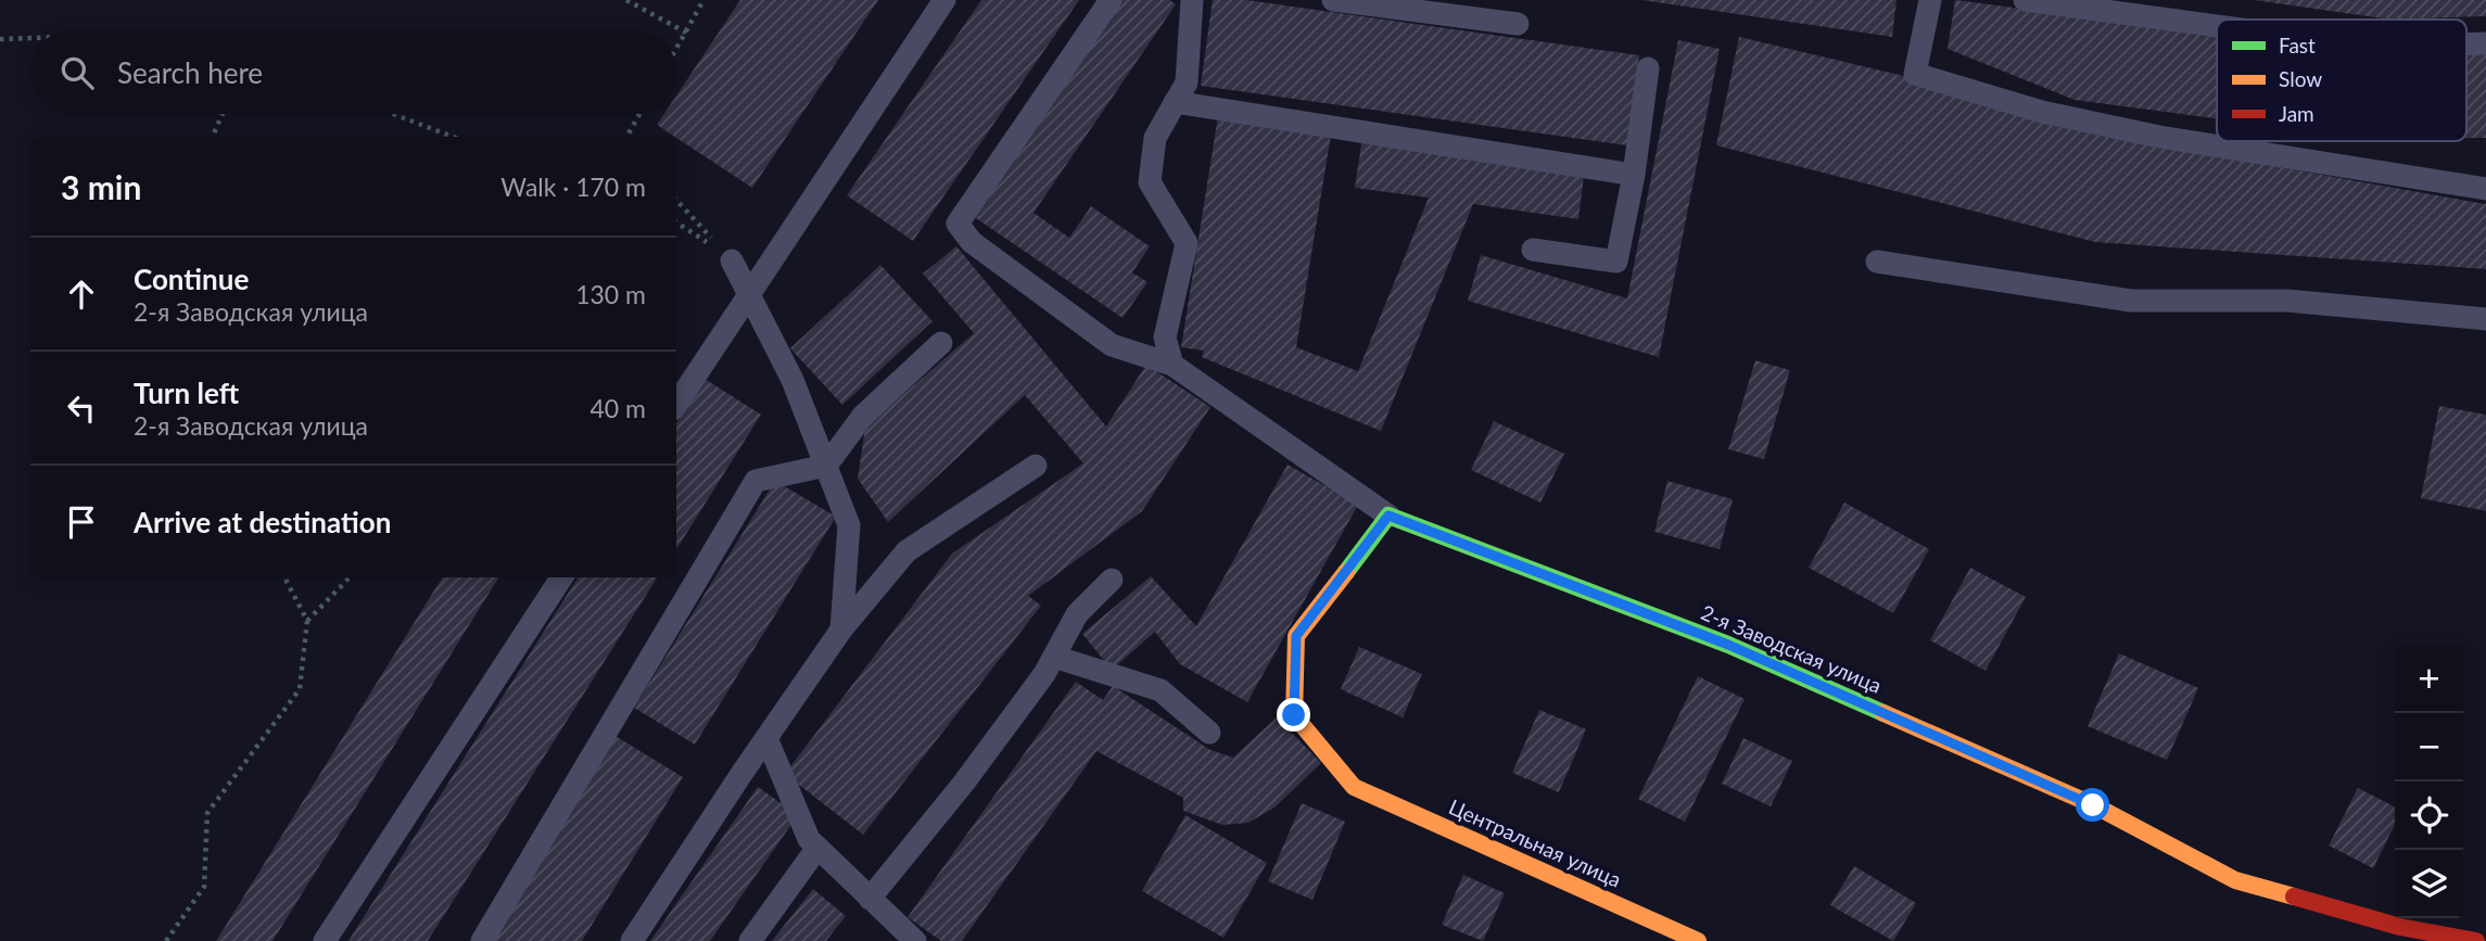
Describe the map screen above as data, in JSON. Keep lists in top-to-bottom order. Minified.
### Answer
{"streets":{"street":["2-я Заводская улица","Центральная улица"]},"crossings":[["2-я Заводская улица","Центральная улица"]],"legend":["Fast","Slow","Jam"],"page":{"search":"Search here","heading":["3 min","Walk · 170 m"],"list":[["Continue","2-я Заводская улица","130 m"],["Turn left","2-я Заводская улица","40 m"],"Arrive at destination"],"map_buttons":["+","−"]}}
